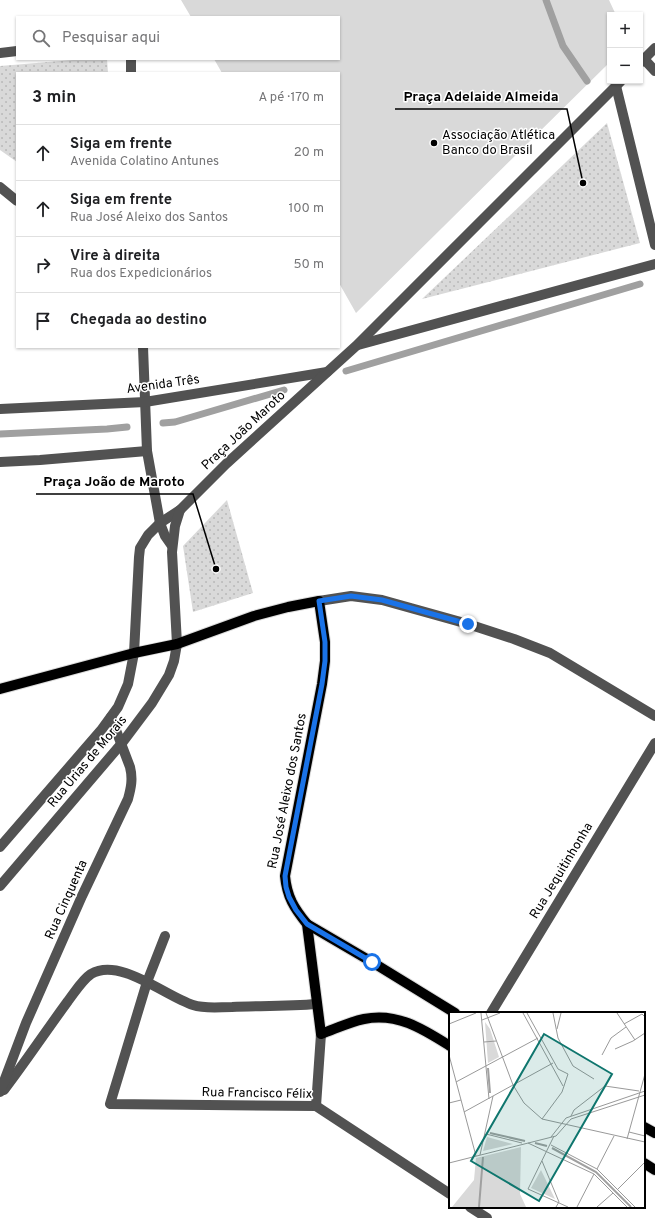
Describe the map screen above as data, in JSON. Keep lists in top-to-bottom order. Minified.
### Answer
{"streets":{"main road":["Rua José Aleixo dos Santos"],"street":["Avenida Três","Praça João Maroto","Rua Urias de Morais","Rua Jequitinhonha","Rua Cinquenta","Rua Francisco Félix"]},"crossings":[["Avenida Três","Praça João Maroto"],["Praça João Maroto","Rua Urias de Morais"],["Rua Urias de Morais","Rua Cinquenta"],["Rua José Aleixo dos Santos","Rua Francisco Félix"]],"places":["Associação Atlética Banco do Brasil","Praça Adelaide Almeida","Praça João de Maroto"],"page":{"map_buttons":["+","−"],"search":"Pesquisar aqui","heading":["3 min","A pé · 170 m"],"list":[["Siga em frente","Avenida Colatino Antunes","20 m"],["Siga em frente","Rua José Aleixo dos Santos","100 m"],["Vire à direita","Rua dos Expedicionários","50 m"],"Chegada ao destino"]}}
